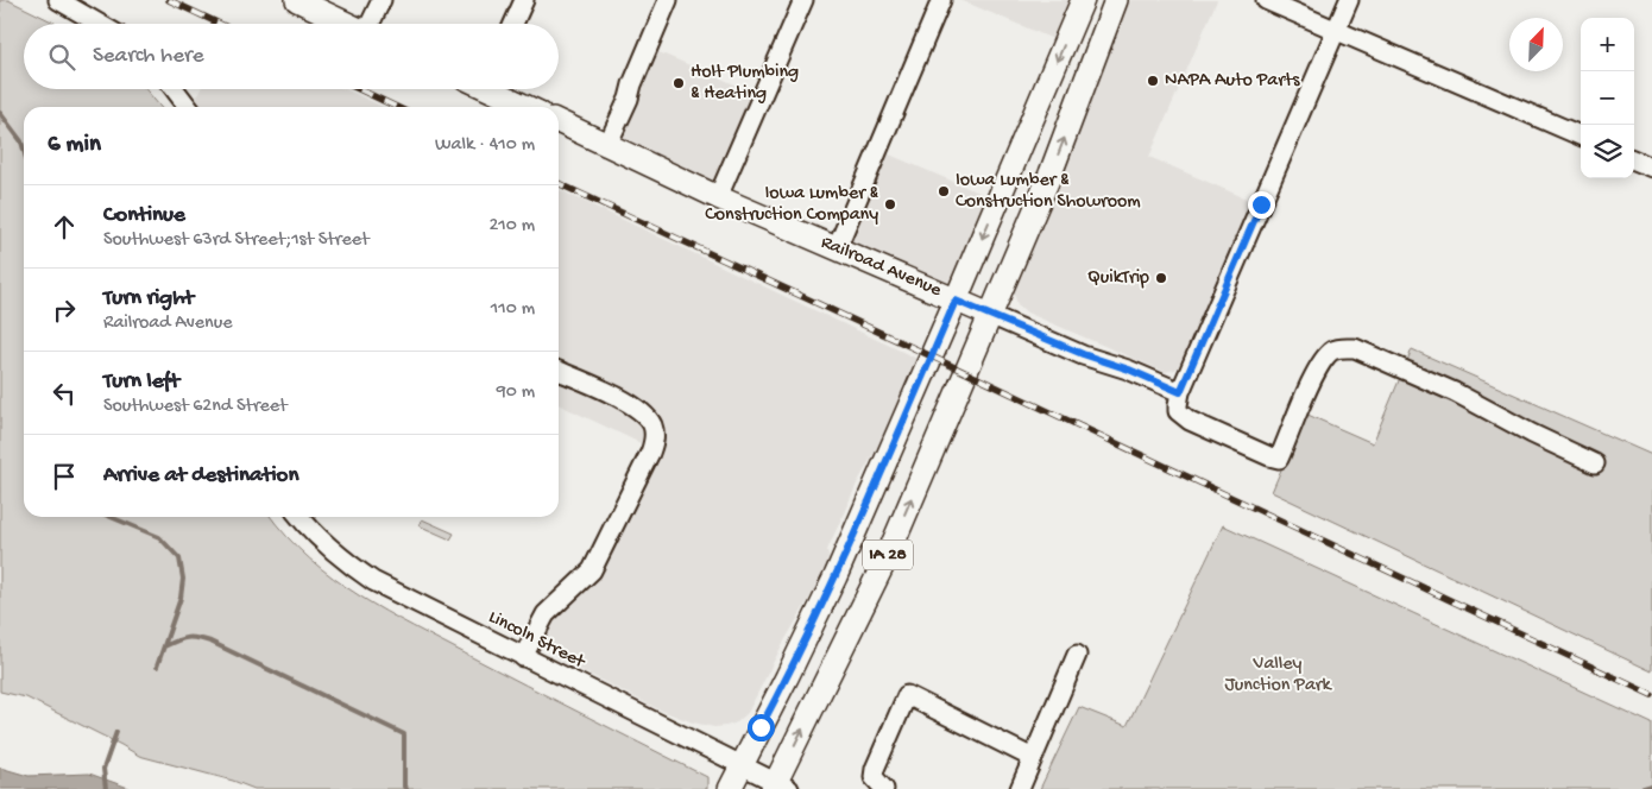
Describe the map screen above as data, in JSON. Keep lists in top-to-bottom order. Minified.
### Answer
{"streets":{"main road":["Railroad Avenue","IA 28"],"street":["Lincoln Street"]},"crossings":[["Railroad Avenue","IA 28"],["IA 28","Lincoln Street"]],"parks":["Valley Junction Park"],"places":["NAPA Auto Parts","Holt Plumbing & Heating","Iowa Lumber & Construction Showroom","Iowa Lumber & Construction Company","QuikTrip"],"north":"top right","page":{"map_buttons":["+","−"],"search":"Search here","heading":["6 min","Walk · 410 m"],"list":[["Continue","Southwest 63rd Street;1st Street","210 m"],["Turn right","Railroad Avenue","110 m"],["Turn left","Southwest 62nd Street","90 m"],"Arrive at destination"]}}
